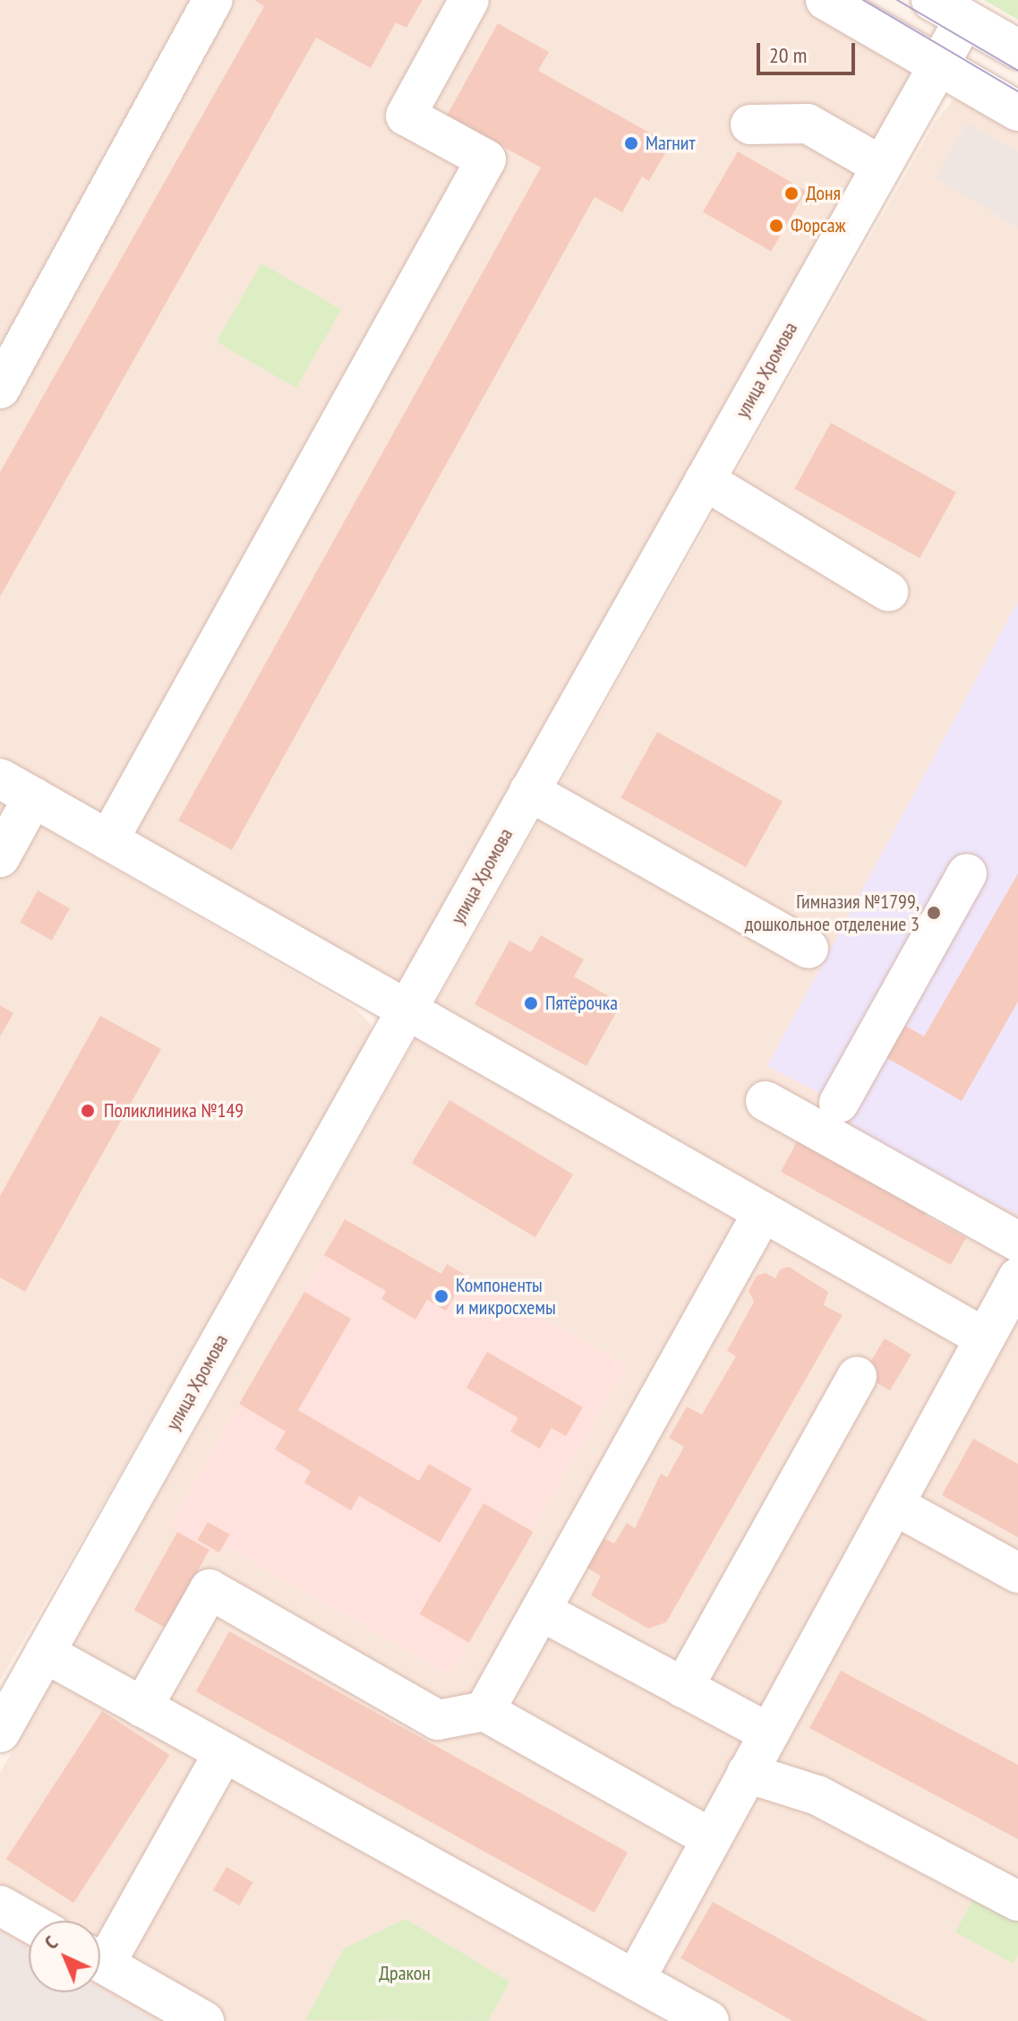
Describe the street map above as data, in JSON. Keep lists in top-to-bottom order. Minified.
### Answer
{"streets":{"street":["улица Хромова"]},"parks":["Дракон"],"places":["Магнит","Доня","Форсаж","Гимназия №1799, дошкольное отделение 3","Пятёрочка","Поликлиника №149","Компоненты и микросхемы"],"scale_bar":"20 m","north":"top left"}
